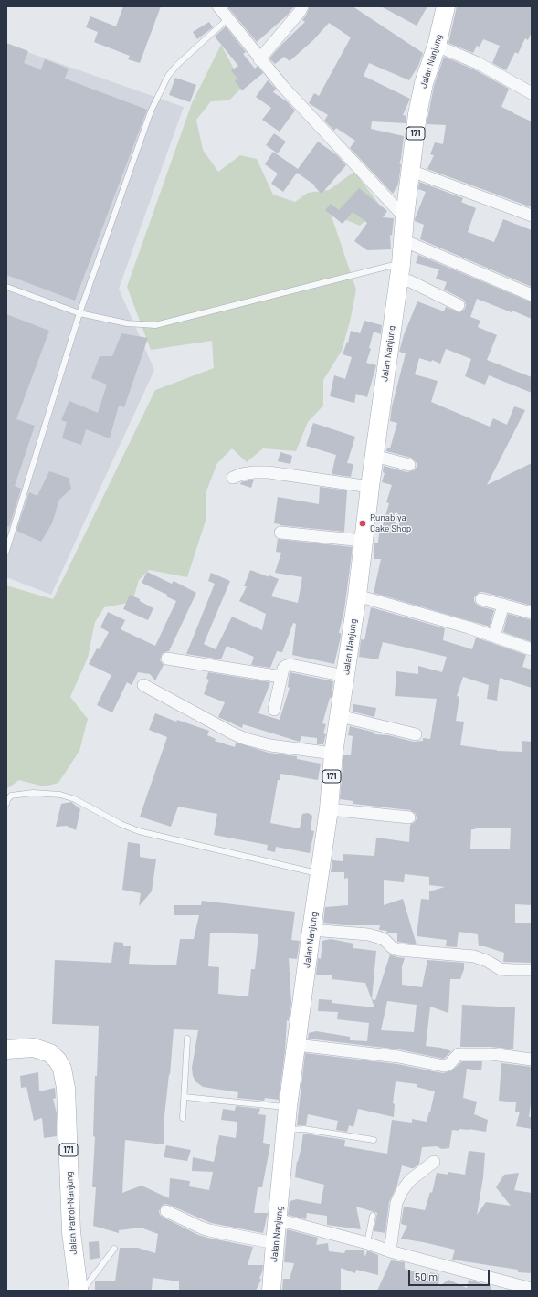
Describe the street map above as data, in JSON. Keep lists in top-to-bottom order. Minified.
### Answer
{"streets":{"main road":["Jalan Nanjung","171","Jalan Patrol-Nanjung"]},"places":["Runabiya Cake Shop"],"scale_bar":"50 m"}
